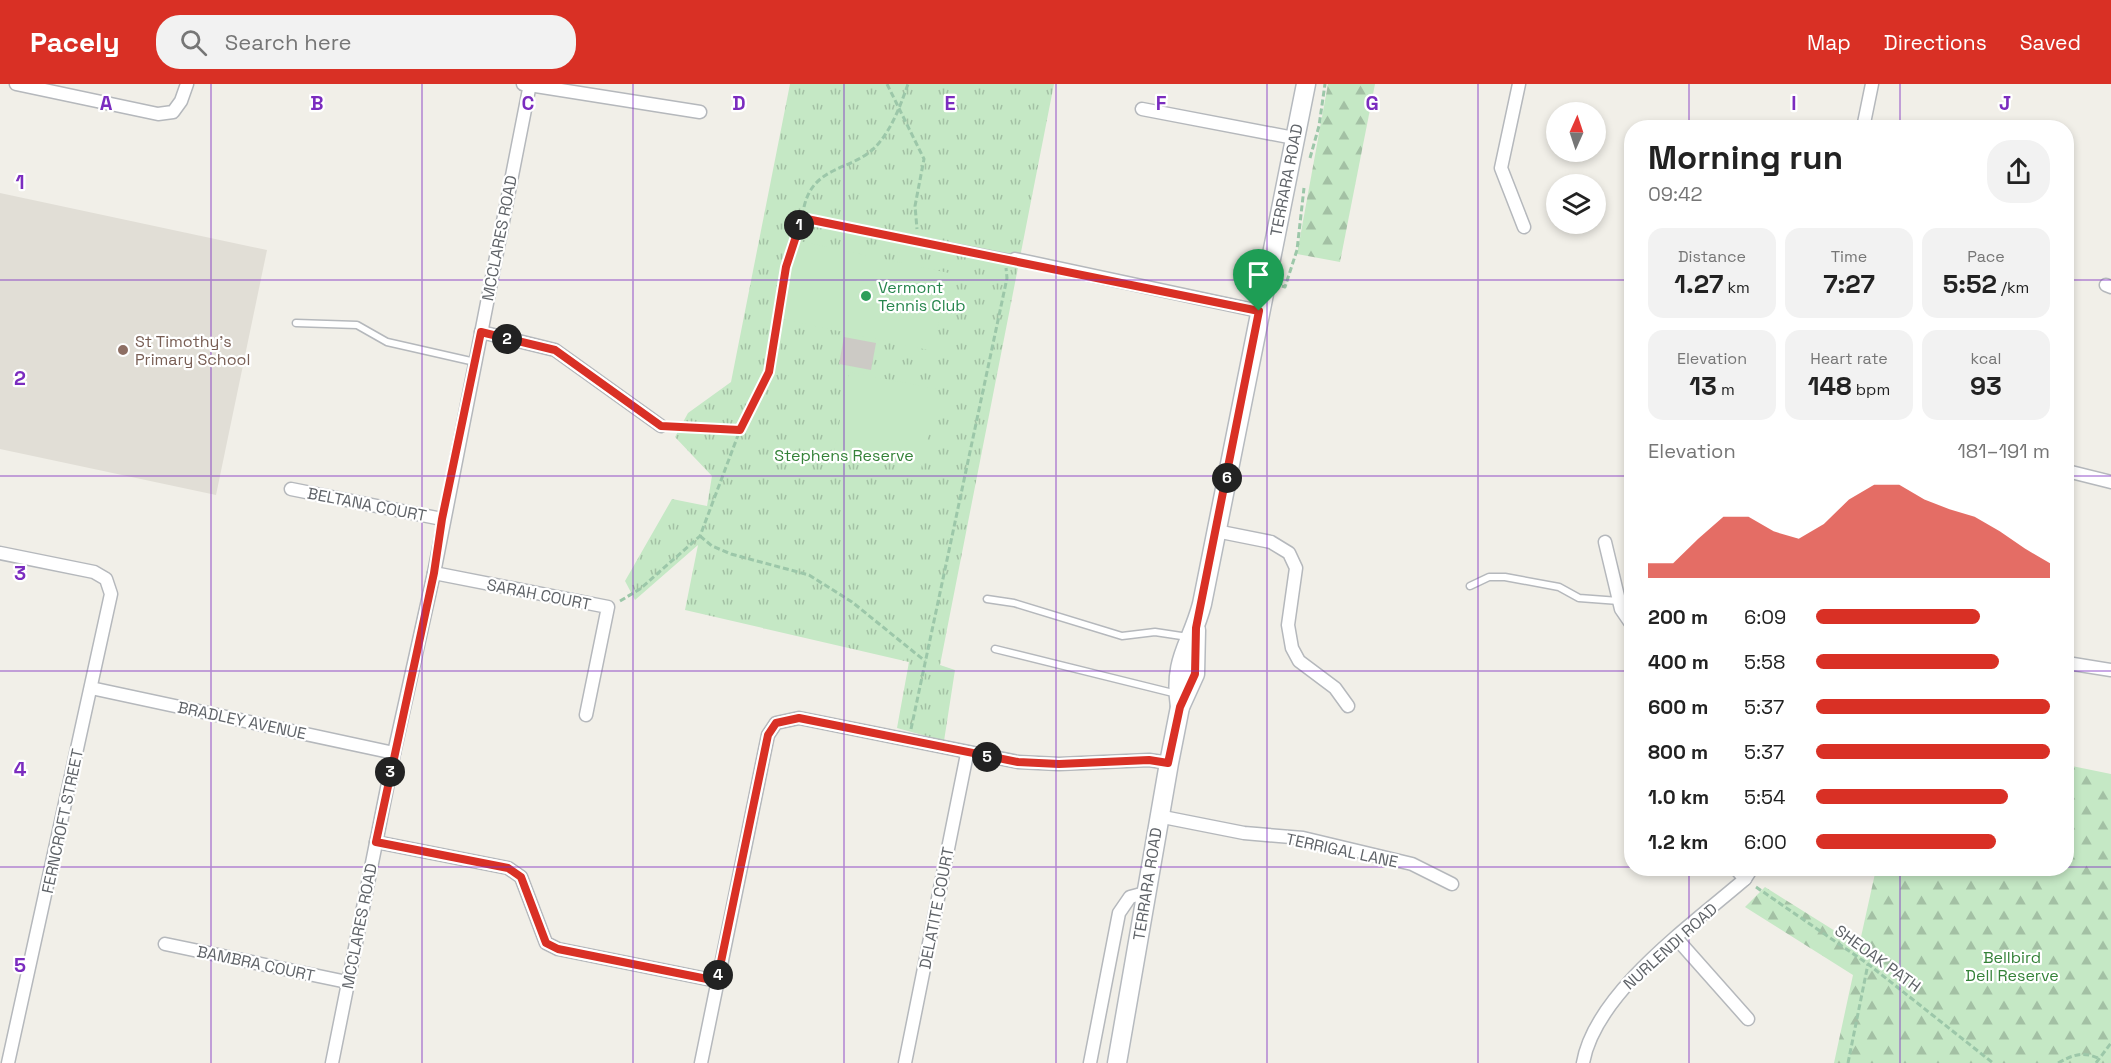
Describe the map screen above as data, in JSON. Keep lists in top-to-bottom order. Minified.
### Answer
{"streets":{"main road":["TERRARA ROAD"],"street":["MCCLARES ROAD","BELTANA COURT","SARAH COURT","BRADLEY AVENUE","FERNCROFT STREET","TERRIGAL LANE","DELATITE COURT","NURLENDI ROAD","BAMBRA COURT"],"path":["SHEOAK PATH"]},"crossings":[["TERRARA ROAD","TERRIGAL LANE"],["MCCLARES ROAD","BELTANA COURT"],["MCCLARES ROAD","SARAH COURT"],["MCCLARES ROAD","BRADLEY AVENUE"],["MCCLARES ROAD","BAMBRA COURT"],["BRADLEY AVENUE","FERNCROFT STREET"],["NURLENDI ROAD","SHEOAK PATH"]],"parks":["Stephens Reserve","Bellbird Dell Reserve"],"places":["Vermont Tennis Club","St Timothy's Primary School"],"north":"top","page":{"header":"Pacely","search":"Search here","nav":["Map","Directions","Saved"],"heading":["Morning run","09:42"],"pins":["1","2","6","5","3","4"],"stats":[["Distance","1.27 km"],["Time","7:27"],["Pace","5:52 /km"],["Elevation","13 m"],["Heart rate","148 bpm"],["kcal","93"]],"chart":["Elevation","181–191 m"],"list":[{"name":"200 m","note":"6:09"},{"name":"400 m","note":"5:58"},{"name":"600 m","note":"5:37"},{"name":"800 m","note":"5:37"},{"name":"1.0 km","note":"5:54"},{"name":"1.2 km","note":"6:00"}]},"grid":{"columns":["A","B","C","D","E","F","G","I","J"],"rows":["1","2","3","4","5"]}}
